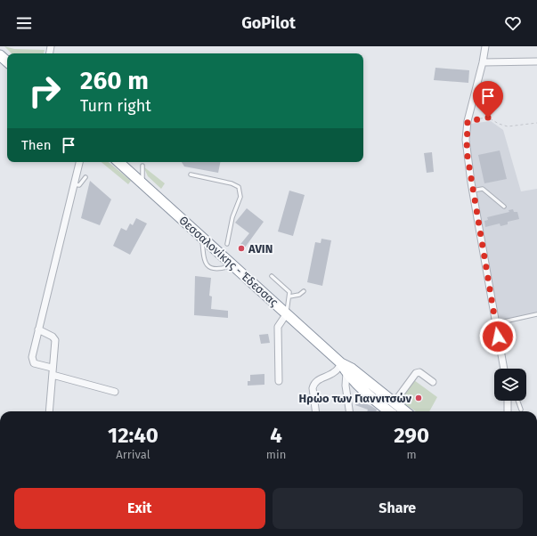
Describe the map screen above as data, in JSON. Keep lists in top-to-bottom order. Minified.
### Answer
{"streets":{"highway":["Θεσσαλονίκης - Έδεσσας"]},"places":["AVIN","Ηρώο των Γιαννιτσών"],"page":{"header":"GoPilot","turn":["260 m","Turn right"],"then":"Then","eta":["12:40","Arrival","4","min","290","m"],"buttons":["Exit","Share"]}}
